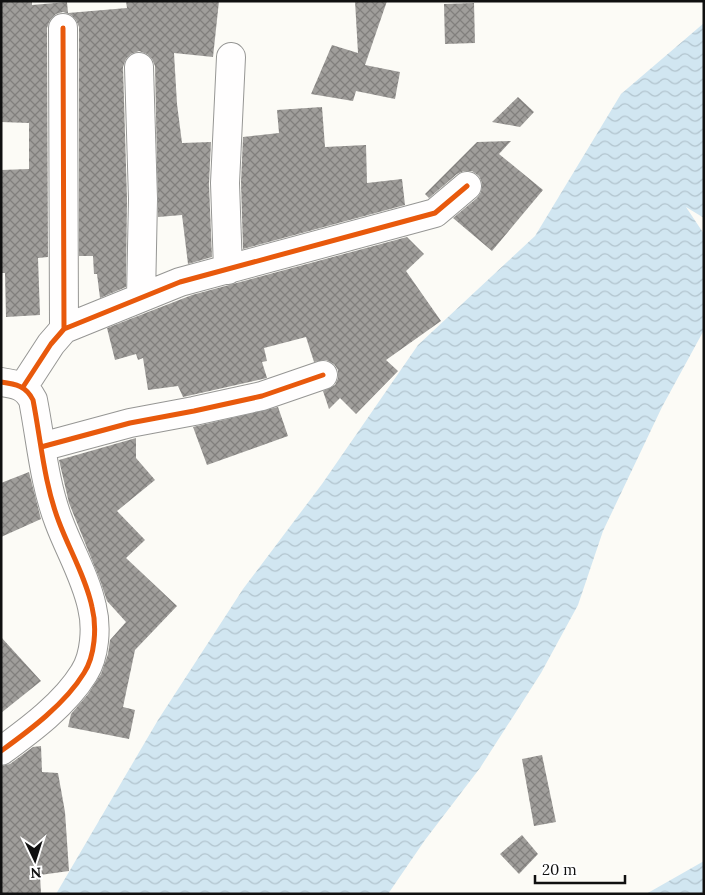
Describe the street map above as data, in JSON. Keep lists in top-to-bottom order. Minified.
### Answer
{"scale_bar":"20 m","north":"bottom"}
